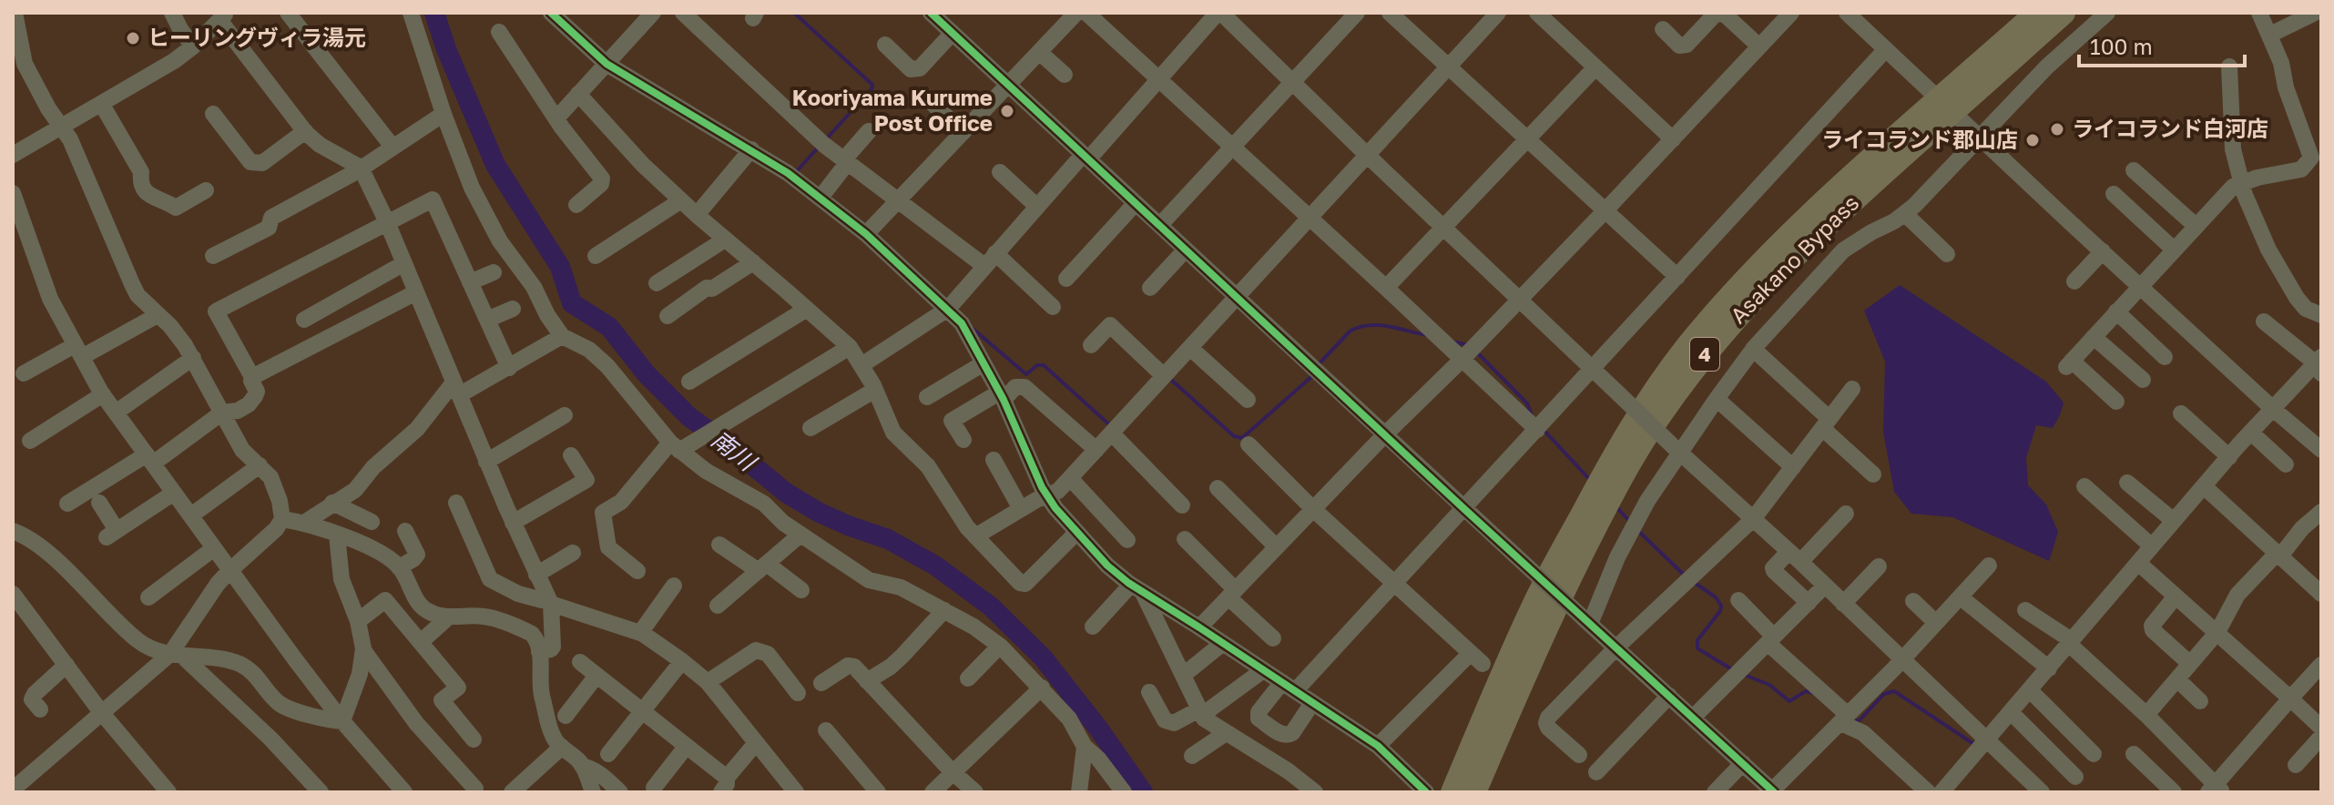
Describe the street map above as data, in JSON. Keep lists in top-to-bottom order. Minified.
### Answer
{"streets":{"highway":["Asakano Bypass","4"]},"water":["南川"],"places":["ヒーリングヴィラ湯元","Kooriyama Kurume Post Office","ライコランド白河店","ライコランド郡山店"],"scale_bar":"100 m"}
